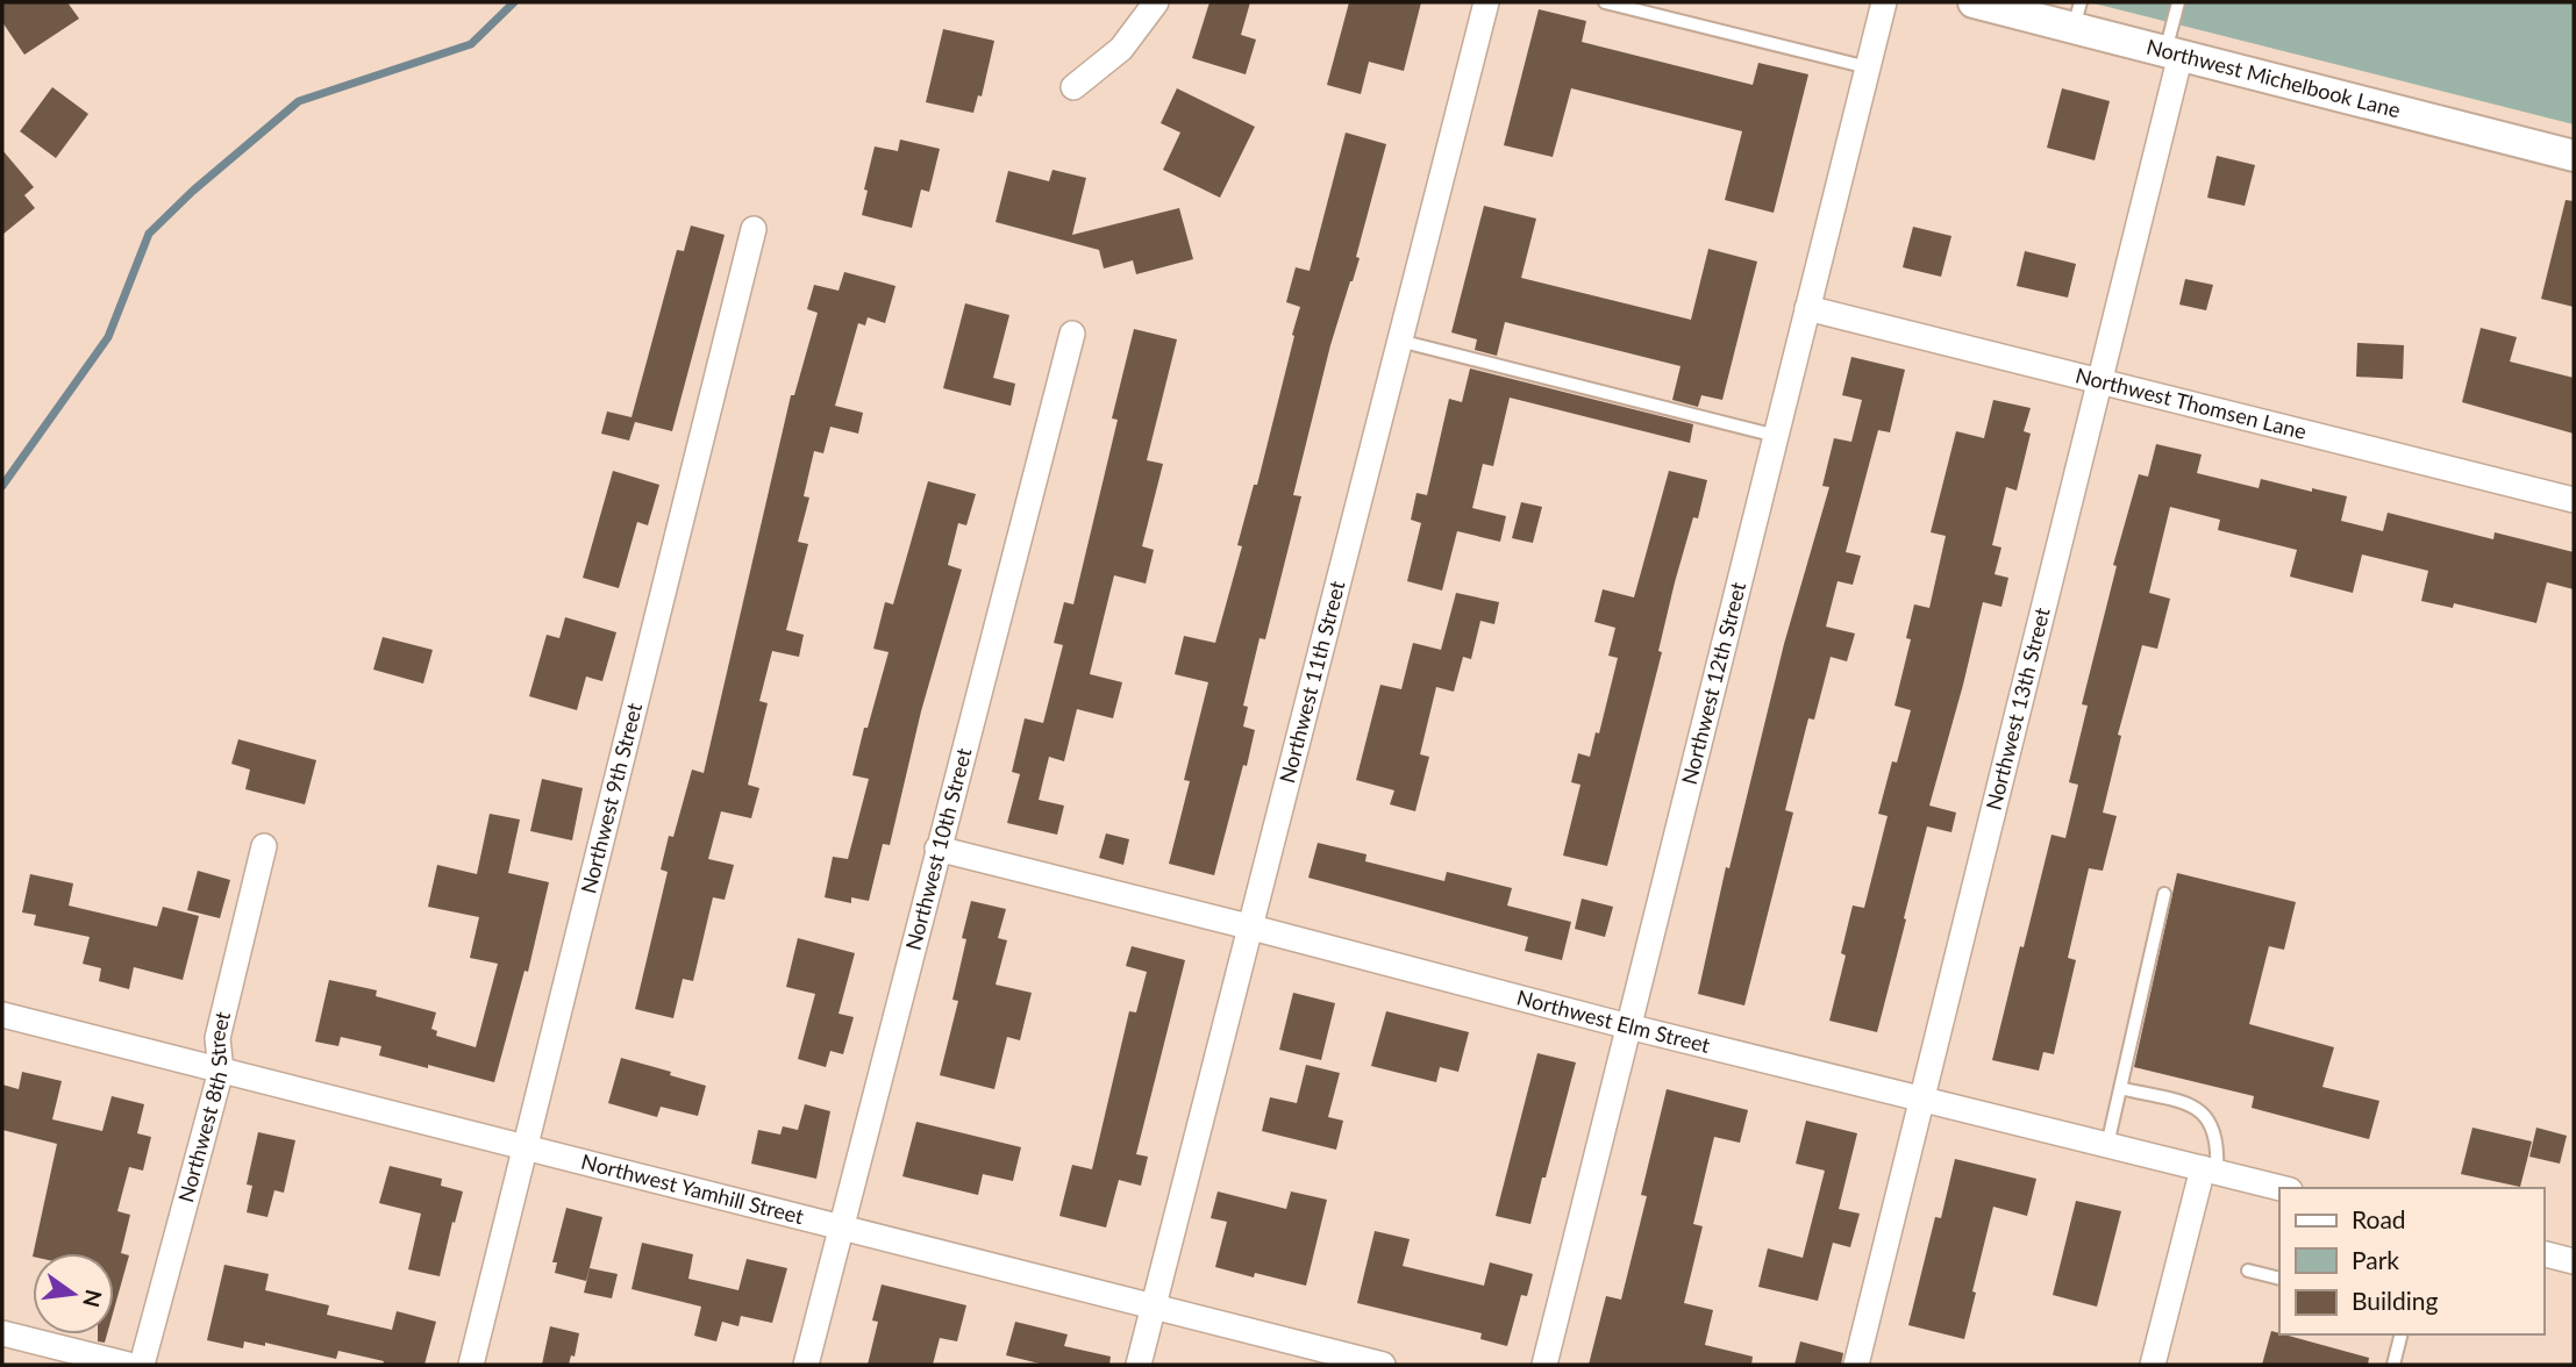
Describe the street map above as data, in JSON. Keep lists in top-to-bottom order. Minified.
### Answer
{"streets":{"street":["Northwest Michelbook Lane","Northwest Thomsen Lane","Northwest 11th Street","Northwest 12th Street","Northwest 13th Street","Northwest 9th Street","Northwest 10th Street","Northwest Elm Street","Northwest 8th Street","Northwest Yamhill Street"]},"crossings":[["Northwest Michelbook Lane","Northwest 13th Street"],["Northwest Thomsen Lane","Northwest 12th Street"],["Northwest Thomsen Lane","Northwest 13th Street"],["Northwest 11th Street","Northwest Elm Street"],["Northwest 11th Street","Northwest Yamhill Street"],["Northwest 12th Street","Northwest Elm Street"],["Northwest 13th Street","Northwest Elm Street"],["Northwest 9th Street","Northwest Yamhill Street"],["Northwest 10th Street","Northwest Elm Street"],["Northwest 10th Street","Northwest Yamhill Street"],["Northwest 8th Street","Northwest Yamhill Street"]],"legend":["Road","Park","Building"],"north":"right"}
